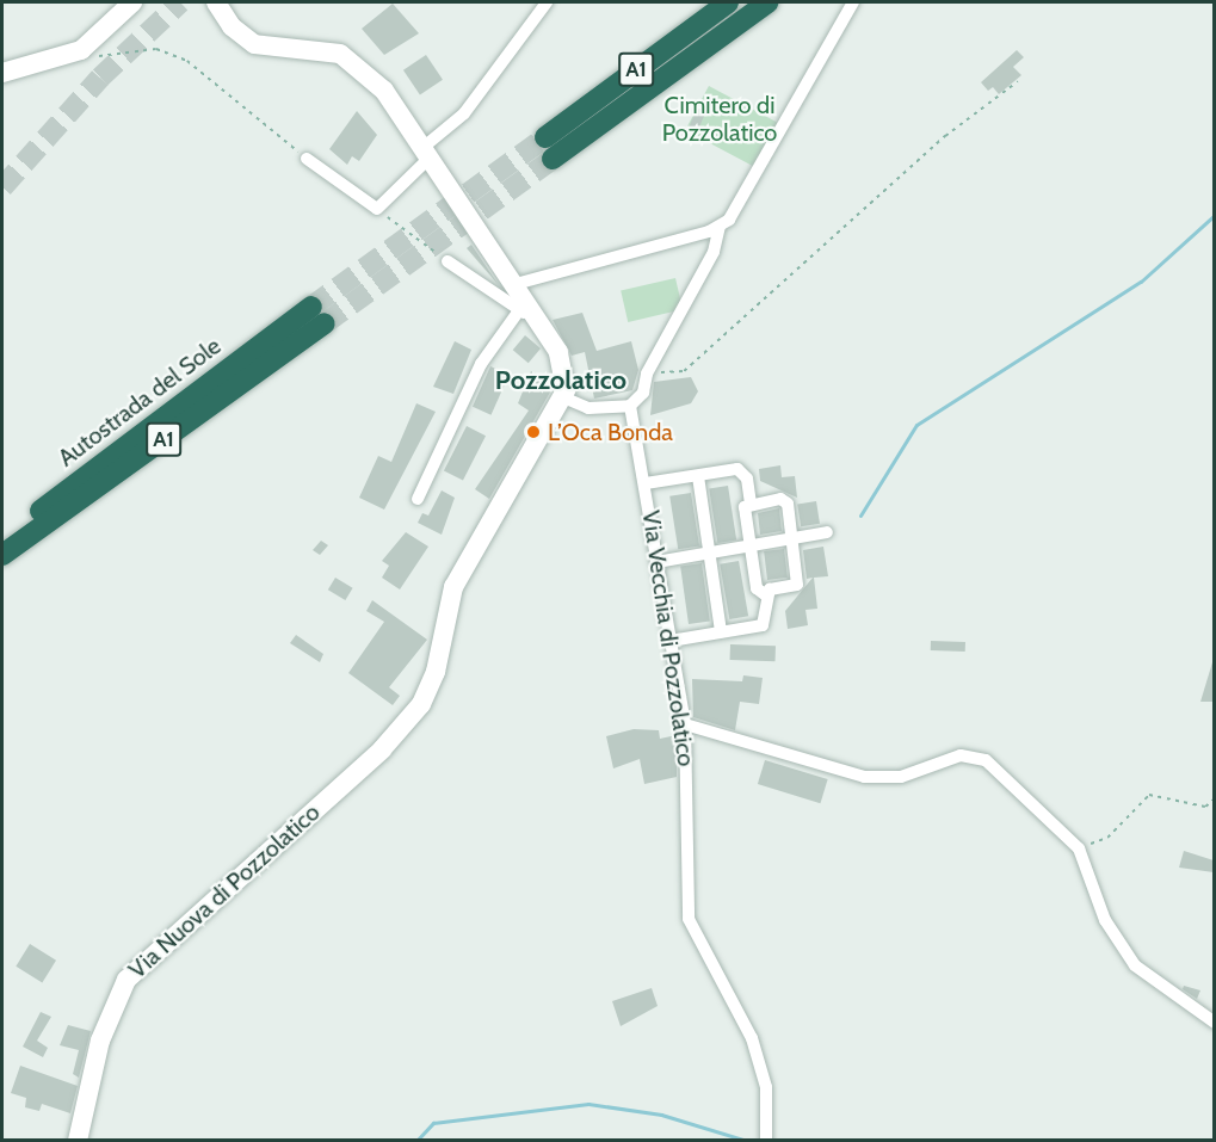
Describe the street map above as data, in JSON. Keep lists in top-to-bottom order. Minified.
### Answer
{"streets":{"highway":["A1","Autostrada del Sole"],"main road":["Via Nuova di Pozzolatico"],"street":["Via Vecchia di Pozzolatico"]},"districts":["Pozzolatico"],"parks":["Cimitero di Pozzolatico"],"places":["L’Oca Bonda"]}
